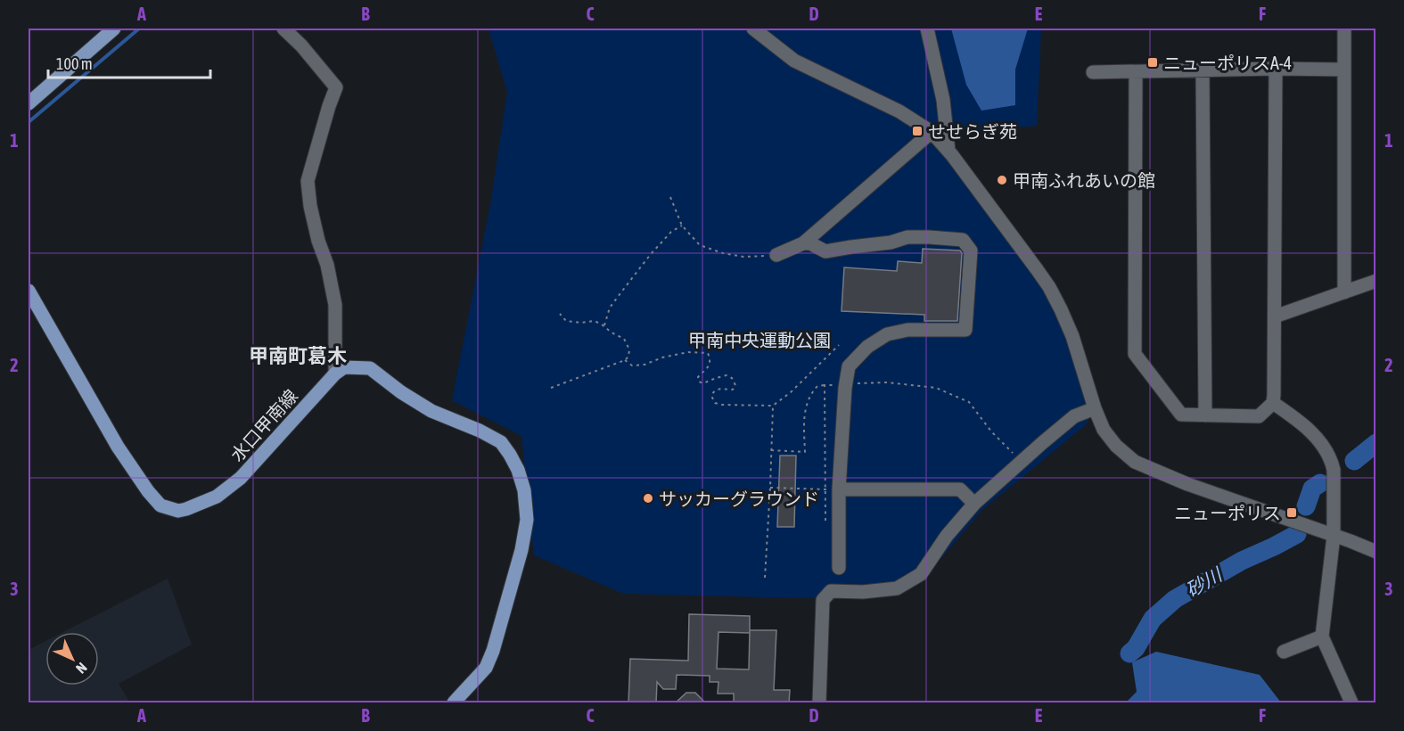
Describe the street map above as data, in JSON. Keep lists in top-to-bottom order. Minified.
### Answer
{"streets":{"main road":["水口甲南線"]},"districts":["甲南町葛木"],"water":["砂川"],"parks":["甲南中央運動公園"],"places":{"transit":["ニューポリスA-4","せせらぎ苑","ニューポリス"],"other":["甲南ふれあいの館","サッカーグラウンド"]},"scale_bar":"100 m","north":"bottom right","grid":{"columns":["A","B","C","D","E","F"],"rows":["1","2","3"]}}
